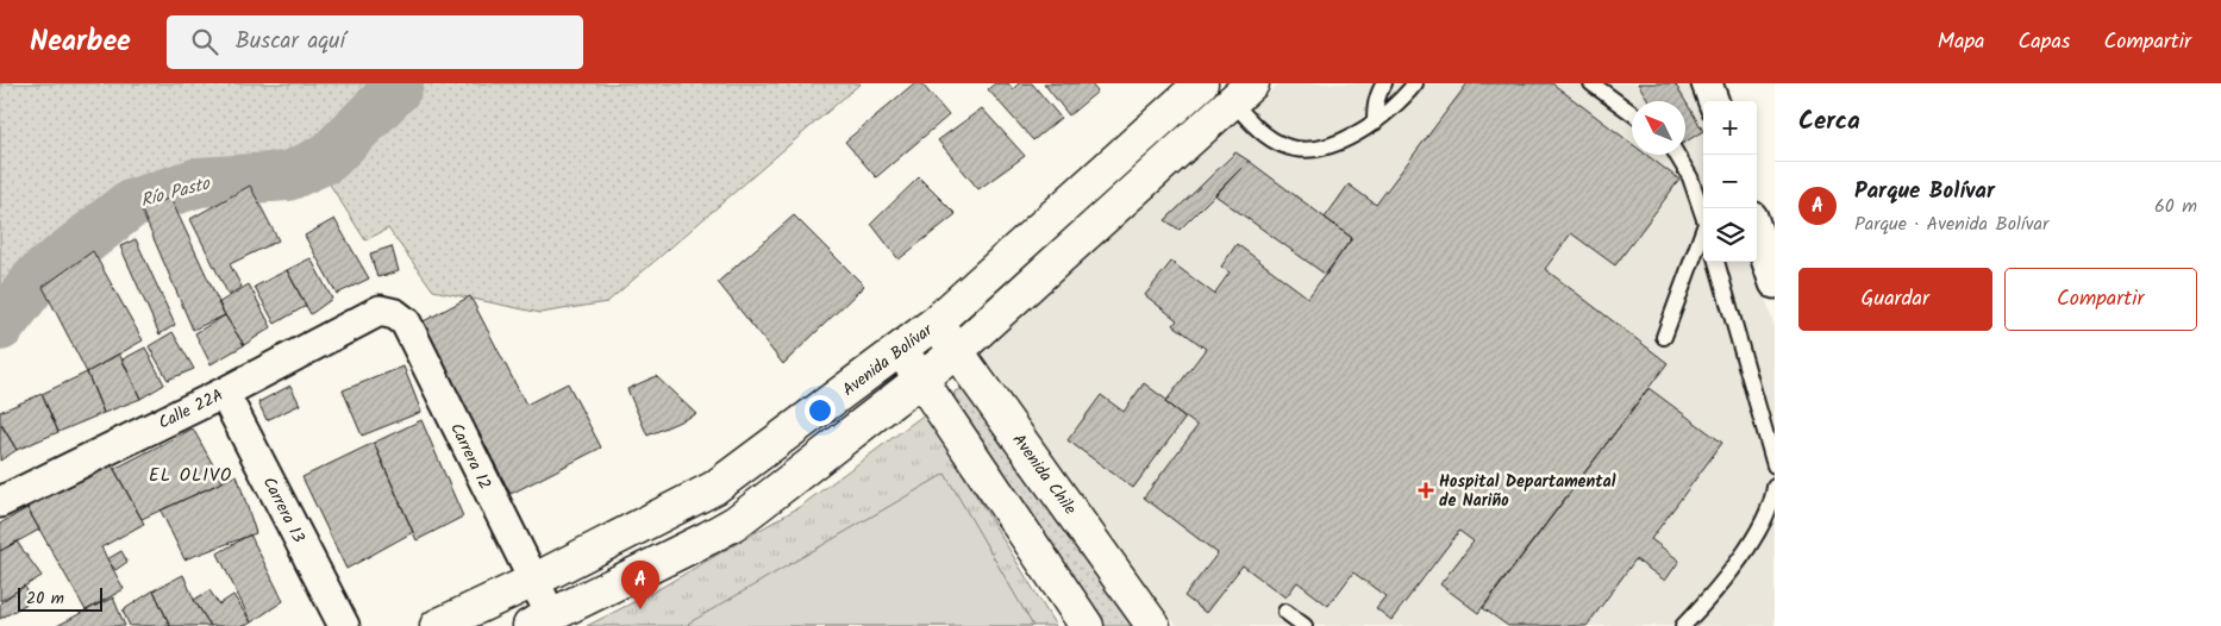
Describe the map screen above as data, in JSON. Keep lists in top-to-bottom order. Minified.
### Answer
{"streets":{"main road":["Avenida Bolívar","Avenida Chile"],"street":["Calle 22A","Carrera 12","Carrera 13"]},"crossings":[["Avenida Bolívar","Carrera 12"],["Avenida Bolívar","Avenida Chile"],["Calle 22A","Carrera 12"],["Calle 22A","Carrera 13"]],"districts":["EL OLIVO"],"water":["Río Pasto"],"places":{"health":["Hospital Departamental de Nariño"]},"scale_bar":"20 m","north":"top left","page":{"header":"Nearbee","search":"Buscar aquí","nav":["Mapa","Capas","Compartir"],"heading":"Cerca","map_buttons":["+","−"],"list":[{"mark":"A","name":"Parque Bolívar","note":"Parque · Avenida Bolívar","value":"60 m"}],"buttons":["Guardar","Compartir"],"pins":"A","scale":"20 m"}}
